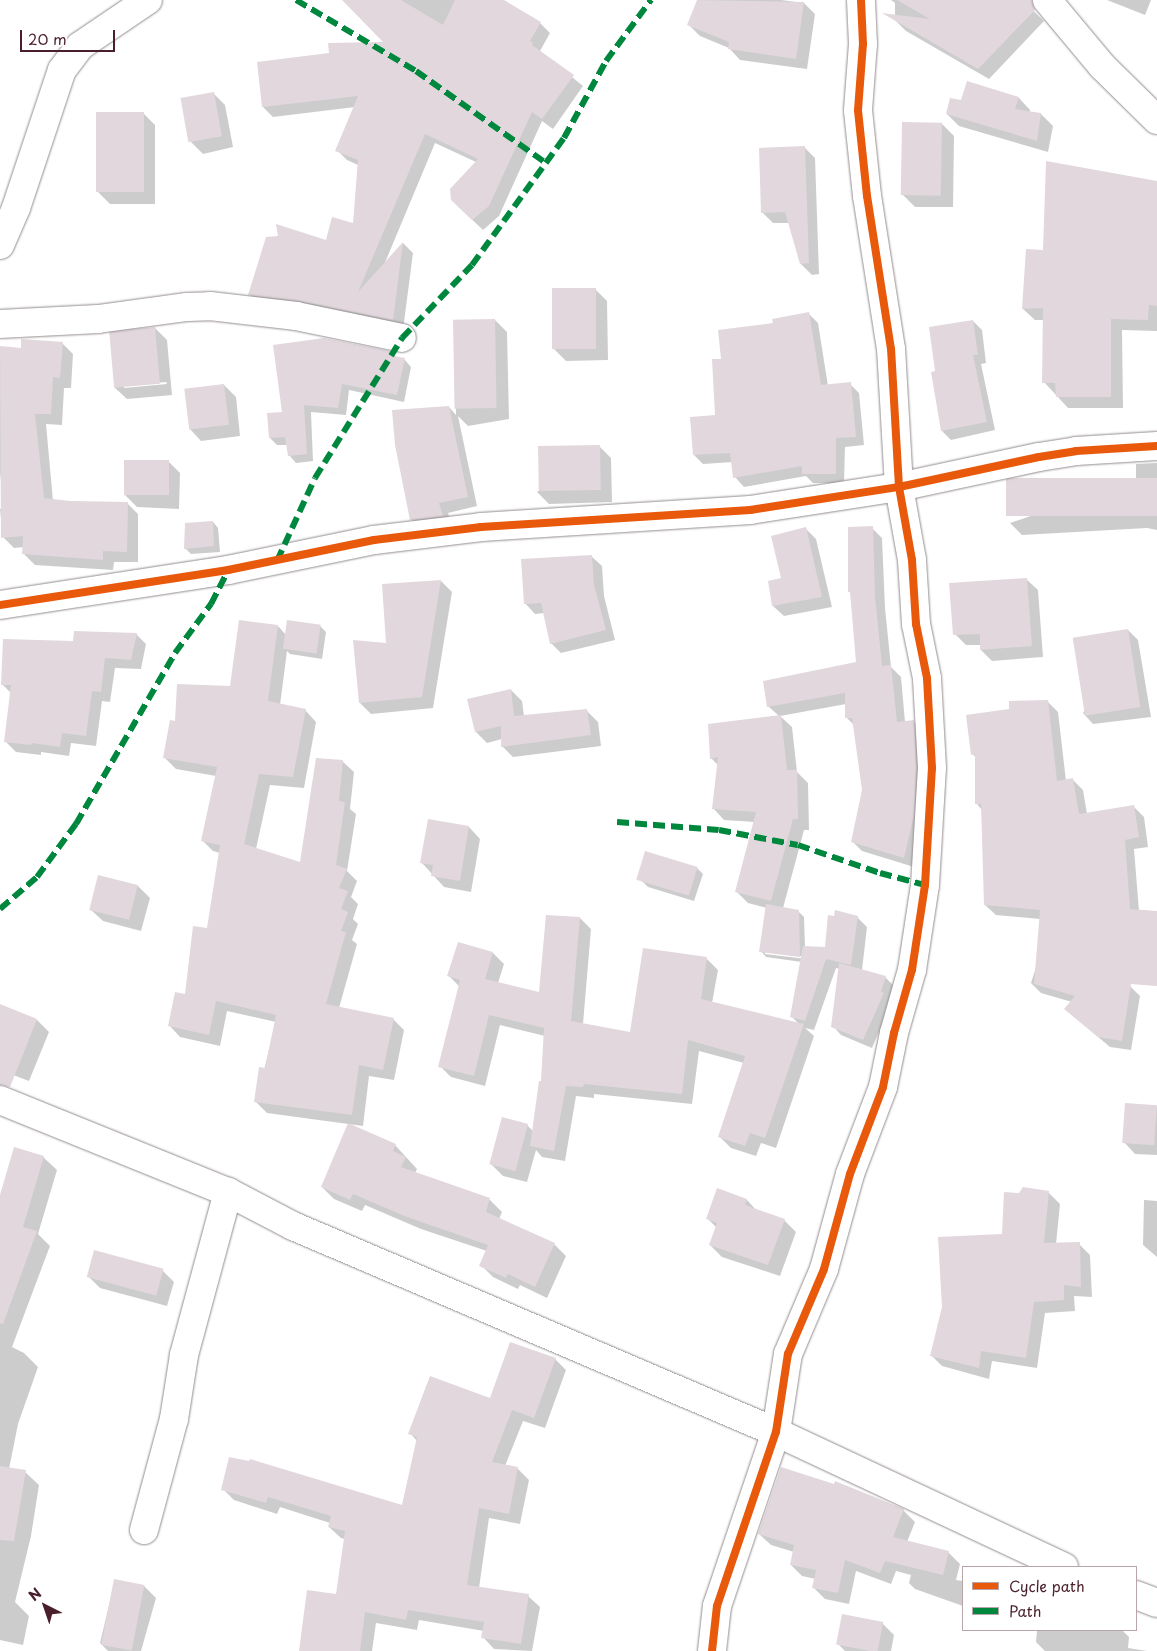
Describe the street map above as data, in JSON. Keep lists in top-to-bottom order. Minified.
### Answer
{"legend":["Cycle path","Path"],"scale_bar":"20 m","north":"top left"}
